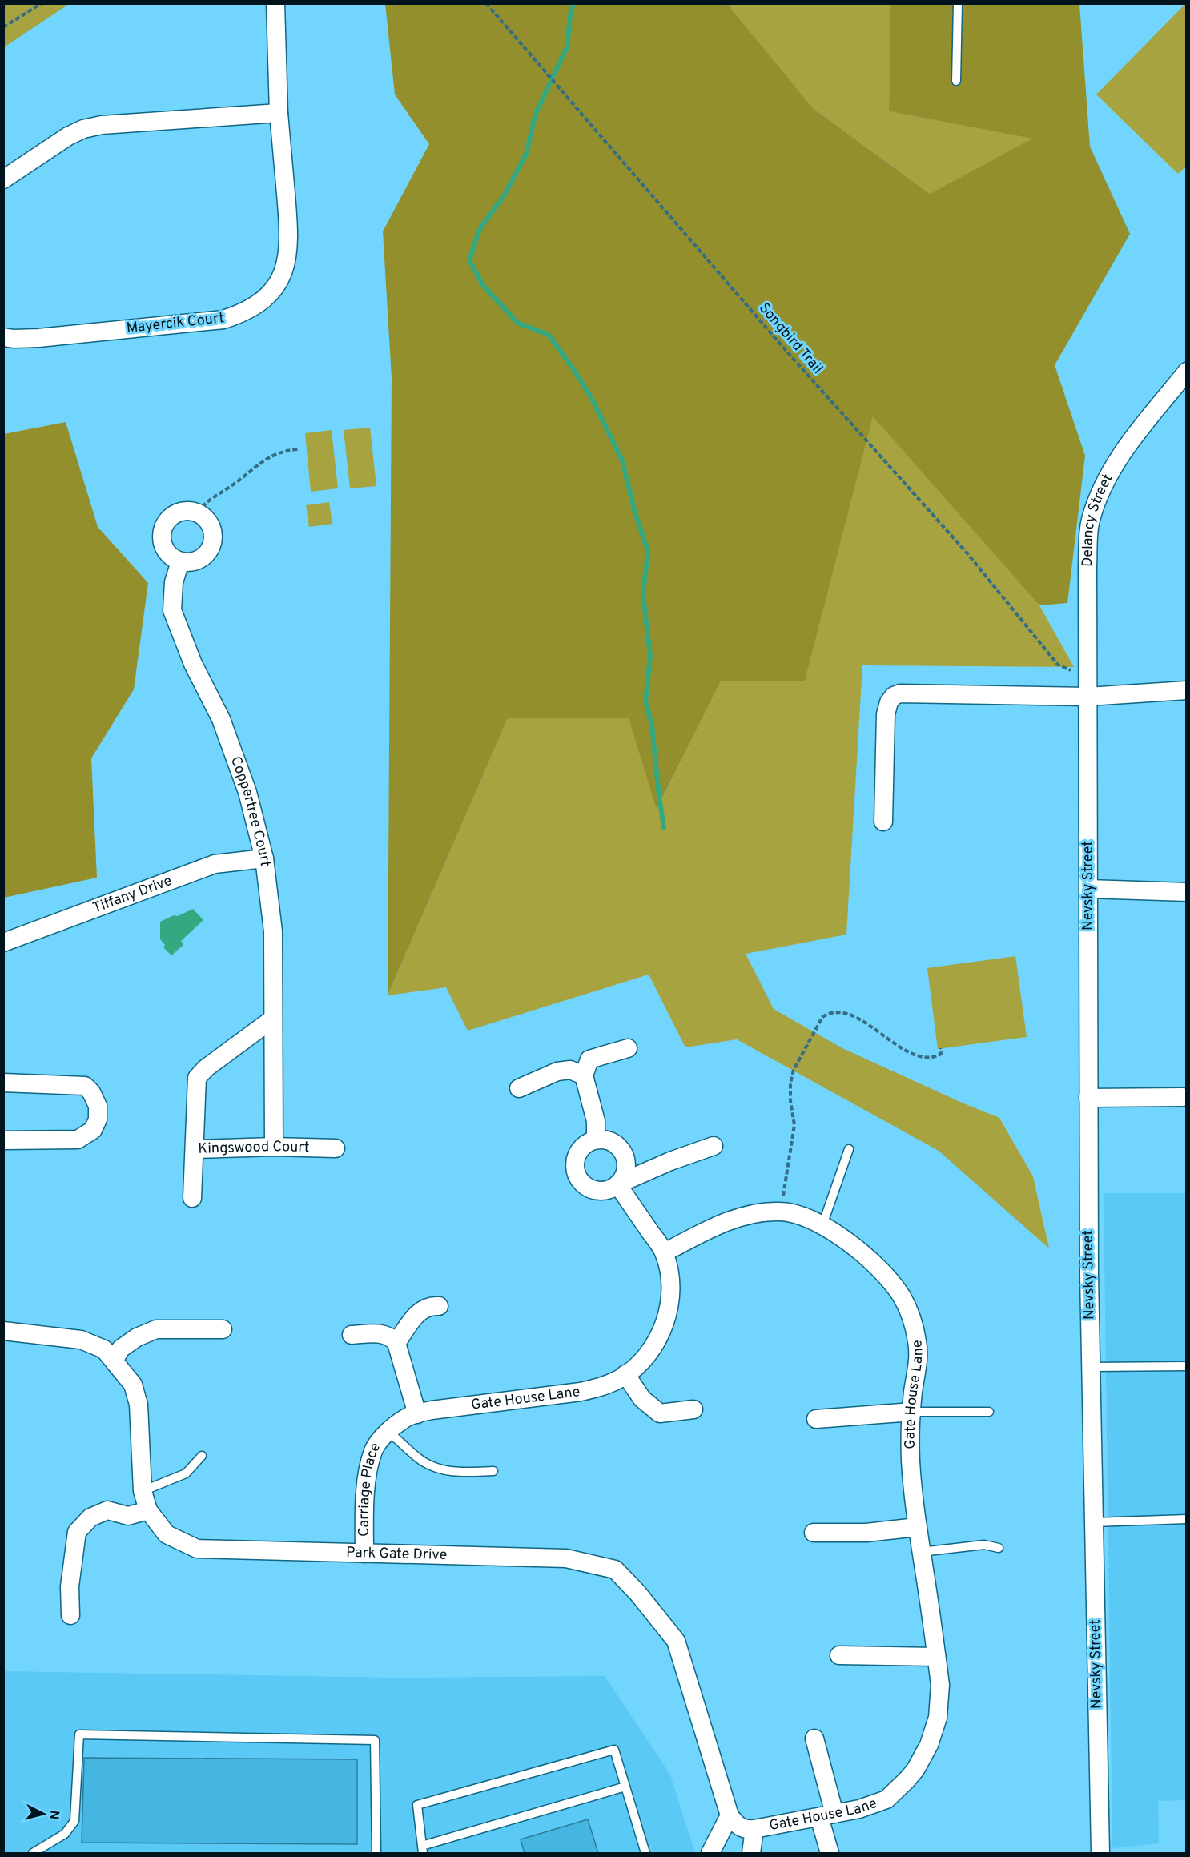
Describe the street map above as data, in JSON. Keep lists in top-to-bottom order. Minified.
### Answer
{"streets":{"street":["Mayercik Court","Delancy Street","Coppertree Court","Nevsky Street","Tiffany Drive","Kingswood Court","Gate House Lane","Carriage Place","Park Gate Drive"],"path":["Songbird Trail"]},"crossings":[["Songbird Trail","Delancy Street"],["Delancy Street","Nevsky Street"],["Coppertree Court","Tiffany Drive"],["Coppertree Court","Kingswood Court"],["Gate House Lane","Carriage Place"],["Gate House Lane","Park Gate Drive"],["Carriage Place","Park Gate Drive"]],"north":"right"}
